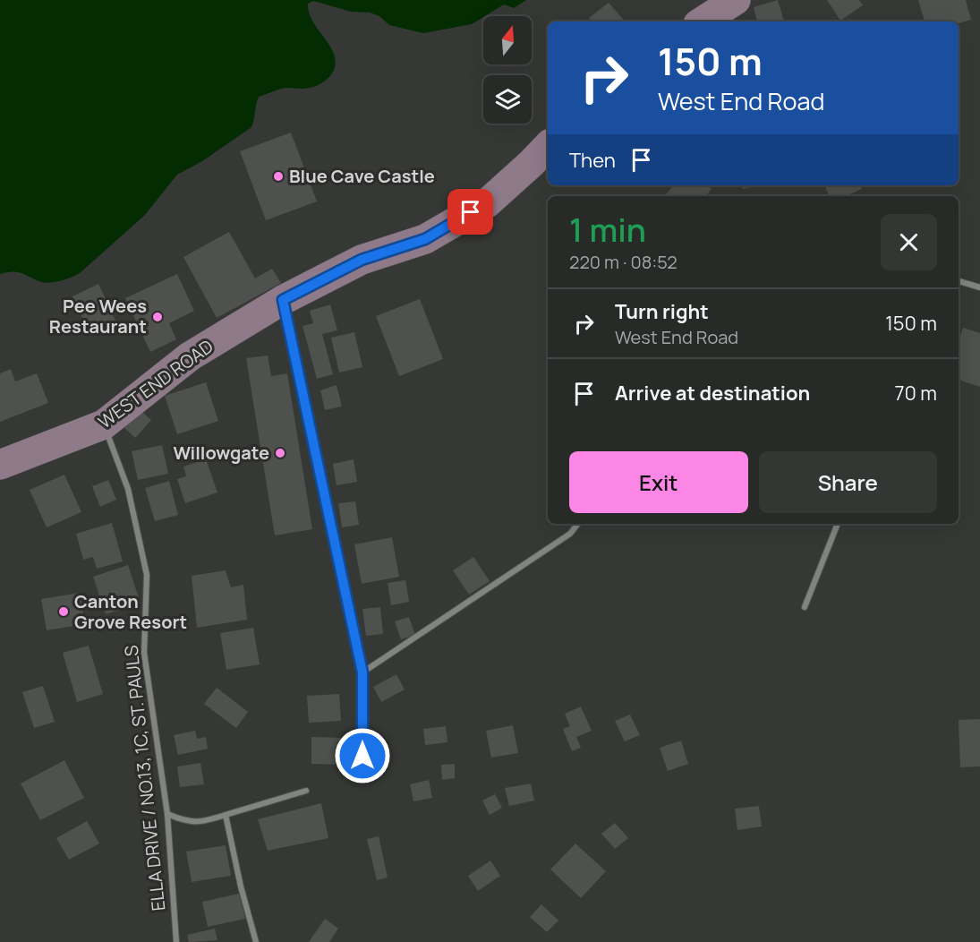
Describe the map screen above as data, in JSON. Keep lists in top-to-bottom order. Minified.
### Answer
{"streets":{"main road":["WEST END ROAD"],"street":["ELLA DRIVE / NO.13, 1C, ST. PAULS"]},"crossings":[["WEST END ROAD","ELLA DRIVE / NO.13, 1C, ST. PAULS"]],"places":["Blue Cave Castle","Pee Wees Restaurant","Willowgate","Canton Grove Resort"],"north":"top","page":{"turn":["150 m","West End Road"],"then":"Then","heading":["1 min","220 m · 08:52"],"list":[{"name":"Turn right","note":"West End Road","value":"150 m"},{"name":"Arrive at destination","value":"70 m"}],"buttons":["Exit","Share"]}}
